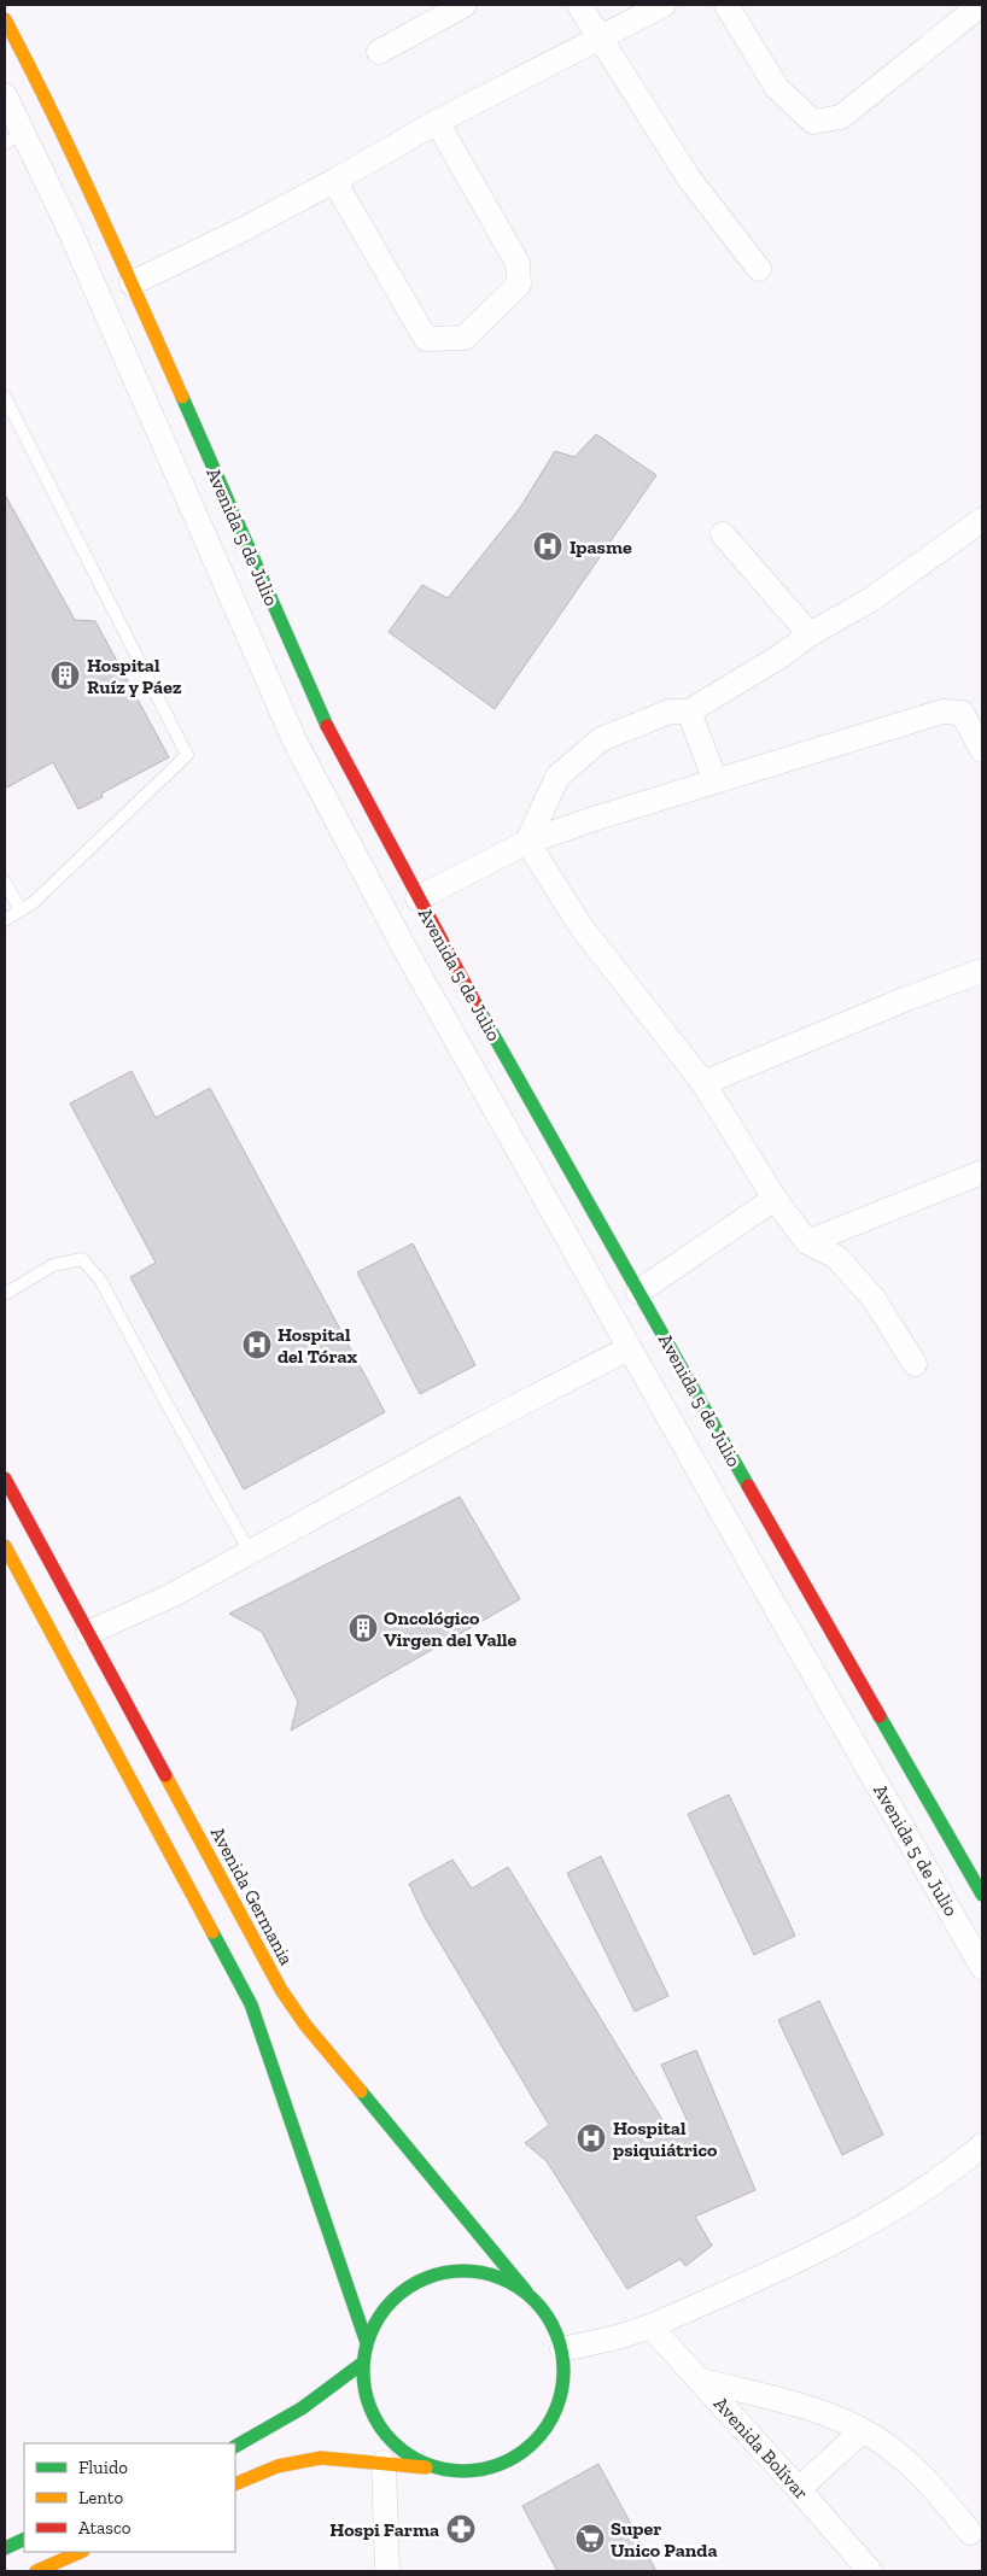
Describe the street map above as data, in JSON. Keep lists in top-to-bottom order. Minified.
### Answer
{"streets":{"street":["Avenida 5 de Julio","Avenida Germania","Avenida Bolívar"]},"places":{"hospital":["Ipasme","Hospital del Tórax","Hospital psiquiátrico"],"building":["Hospital Ruíz y Páez","Oncológico Virgen del Valle"],"pharmacy":["Hospi Farma"],"supermarket":["Super Unico Panda"]},"legend":["Fluido","Lento","Atasco"]}
